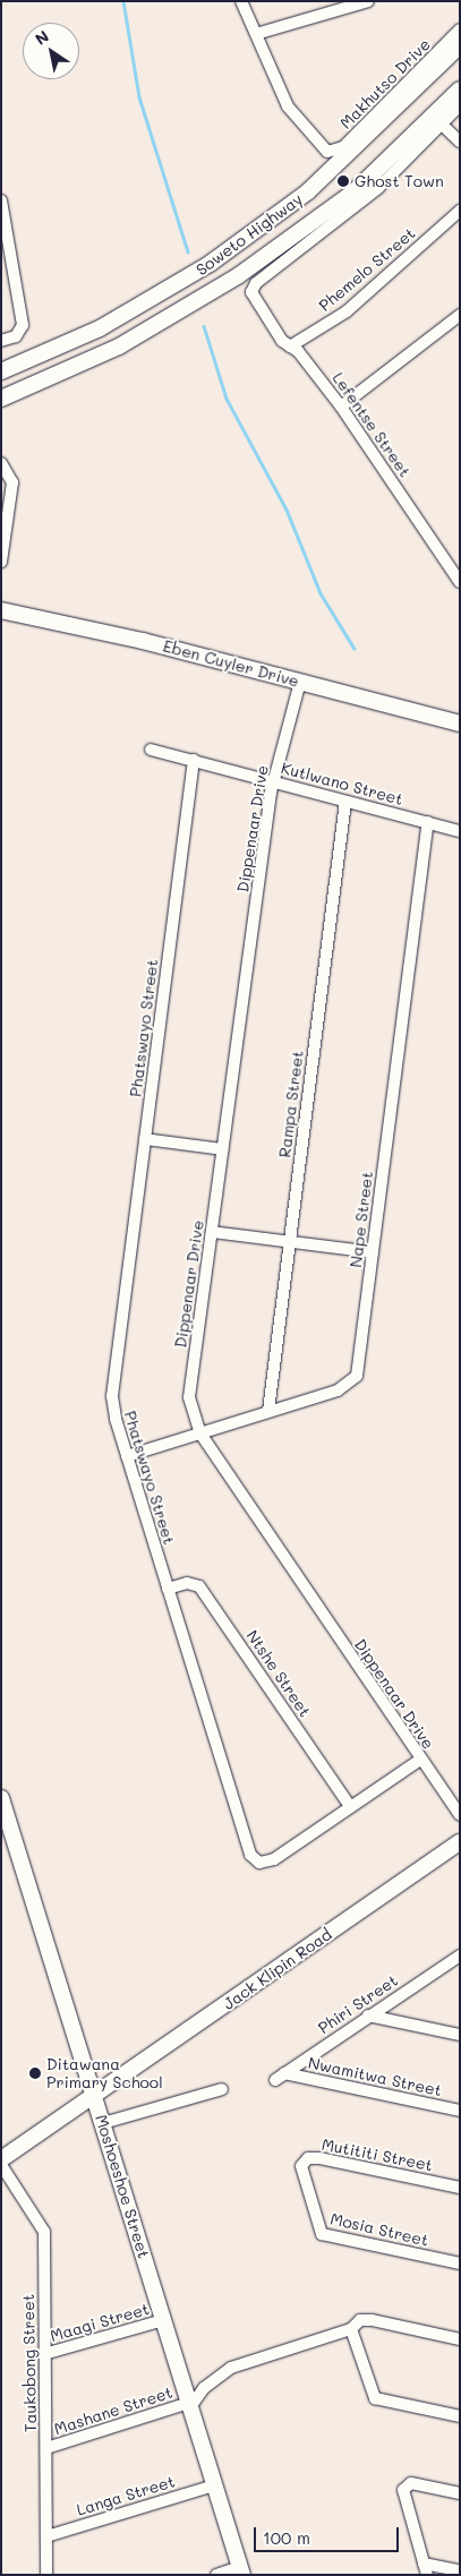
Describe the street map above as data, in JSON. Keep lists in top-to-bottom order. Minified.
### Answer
{"streets":{"main road":["Soweto Highway","Eben Cuyler Drive","Jack Klipin Road","Moshoeshoe Street"],"street":["Makhutso Drive","Phemelo Street","Lefentse Street","Kutlwano Street","Dippenaar Drive","Phatswayo Street","Rampa Street","Nape Street","Ntshe Street","Phiri Street","Nwamitwa Street","Mutititi Street","Mosia Street","Maagi Street","Taukobong Street","Mashane Street","Langa Street"]},"crossings":[["Soweto Highway","Lefentse Street"],["Phemelo Street","Lefentse Street"],["Eben Cuyler Drive","Dippenaar Drive"],["Kutlwano Street","Dippenaar Drive"],["Kutlwano Street","Phatswayo Street"],["Kutlwano Street","Rampa Street"],["Kutlwano Street","Nape Street"],["Dippenaar Drive","Phatswayo Street"],["Dippenaar Drive","Nape Street"],["Phatswayo Street","Nape Street"],["Phatswayo Street","Ntshe Street"],["Rampa Street","Nape Street"],["Jack Klipin Road","Moshoeshoe Street"],["Phiri Street","Nwamitwa Street"],["Mutititi Street","Mosia Street"],["Moshoeshoe Street","Maagi Street"],["Moshoeshoe Street","Mashane Street"],["Moshoeshoe Street","Langa Street"],["Maagi Street","Taukobong Street"],["Taukobong Street","Mashane Street"],["Taukobong Street","Langa Street"]],"places":["Ghost Town","Ditawana Primary School"],"scale_bar":"100 m","north":"top left"}
